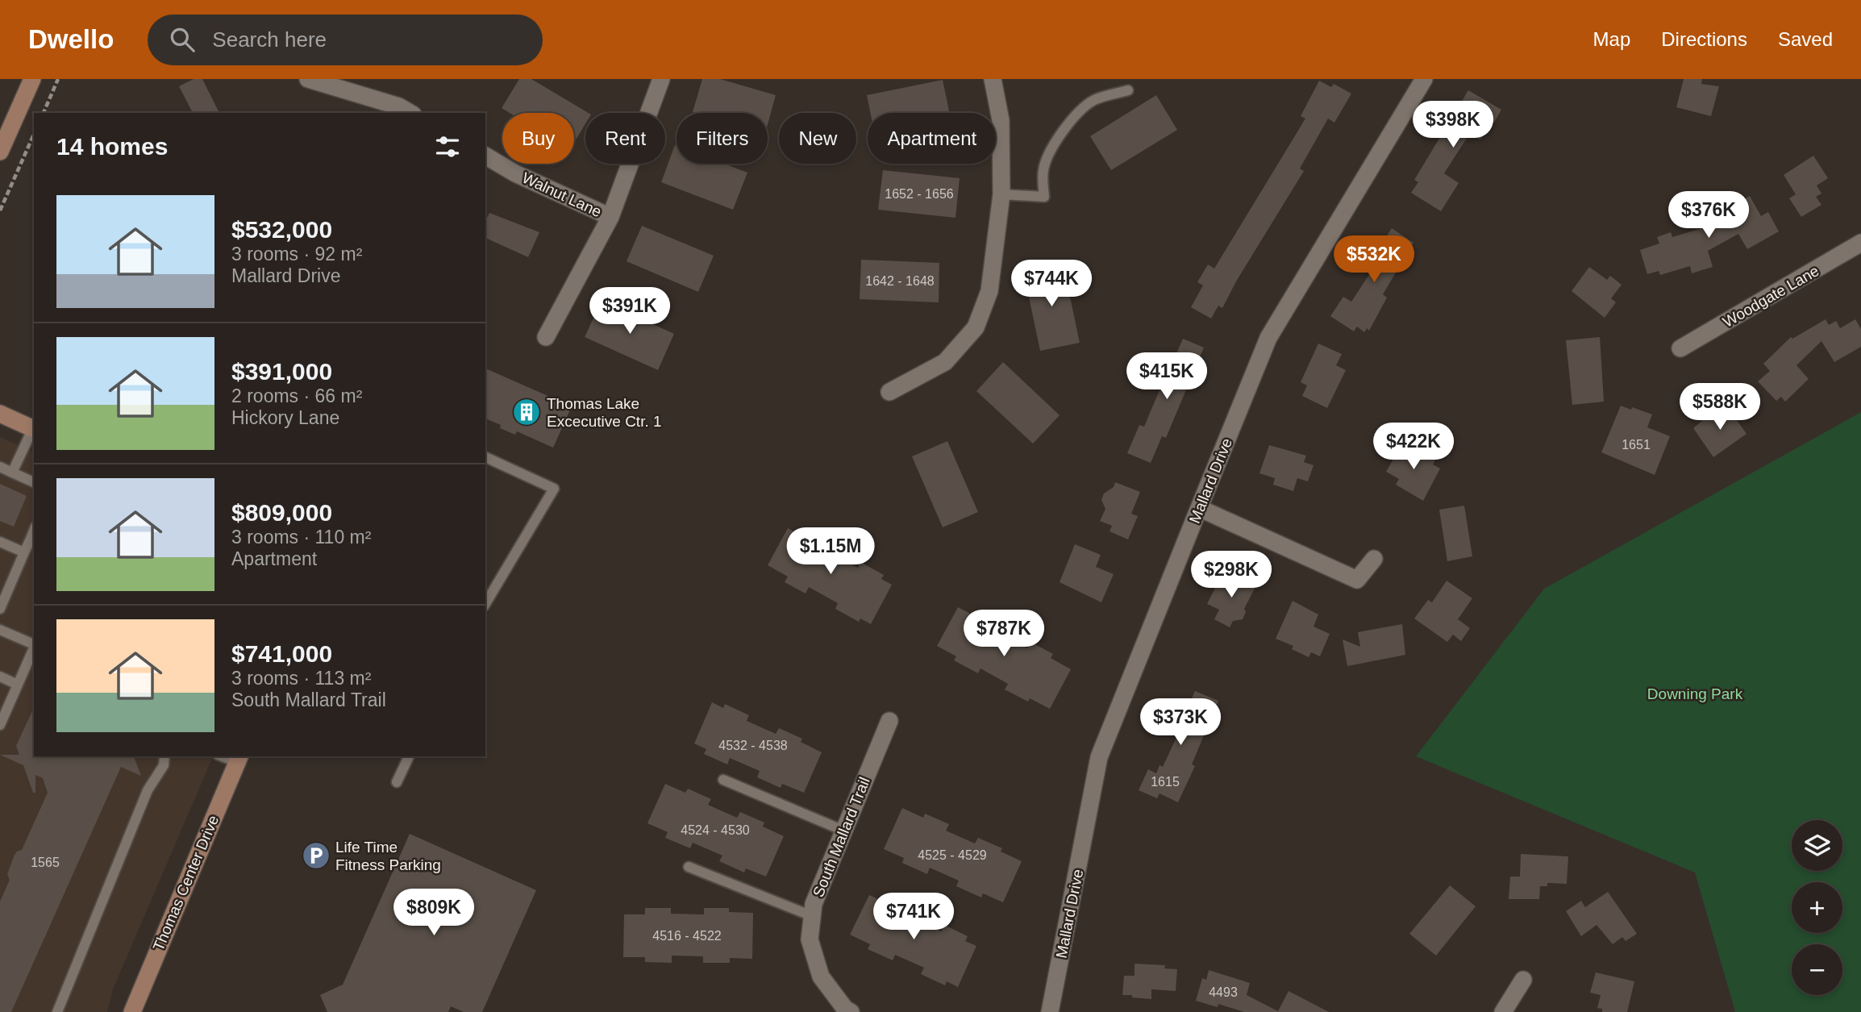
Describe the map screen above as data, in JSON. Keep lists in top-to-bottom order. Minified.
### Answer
{"streets":{"street":["Walnut Lane","Woodgate Lane","Mallard Drive","South Mallard Trail","Thomas Center Drive"]},"parks":["Downing Park"],"places":{"building":["Thomas Lake Excecutive Ctr. 1"],"parking":["Life Time Fitness Parking"]},"house_numbers":["1652 - 1656","1642 - 1648","1651","4532 - 4538","1615","4524 - 4530","4525 - 4529","1565","4516 - 4522","4493"],"page":{"header":"Dwello","search":"Search here","nav":["Map","Directions","Saved"],"price":["$398K","$376K","$532K","$744K","$391K","$415K","$588K","$422K","$1.15M","$298K","$787K","$373K","$809K","$741K"],"chip":["Buy","Rent","Filters","New","Apartment"],"heading":"14 homes","list":[{"name":"$532,000","note":"3 rooms · 92 m² · Mallard Drive"},{"name":"$391,000","note":"2 rooms · 66 m² · Hickory Lane"},{"name":"$809,000","note":"3 rooms · 110 m² · Apartment"},{"name":"$741,000","note":"3 rooms · 113 m² · South Mallard Trail"}],"map_buttons":["+","−"]}}
